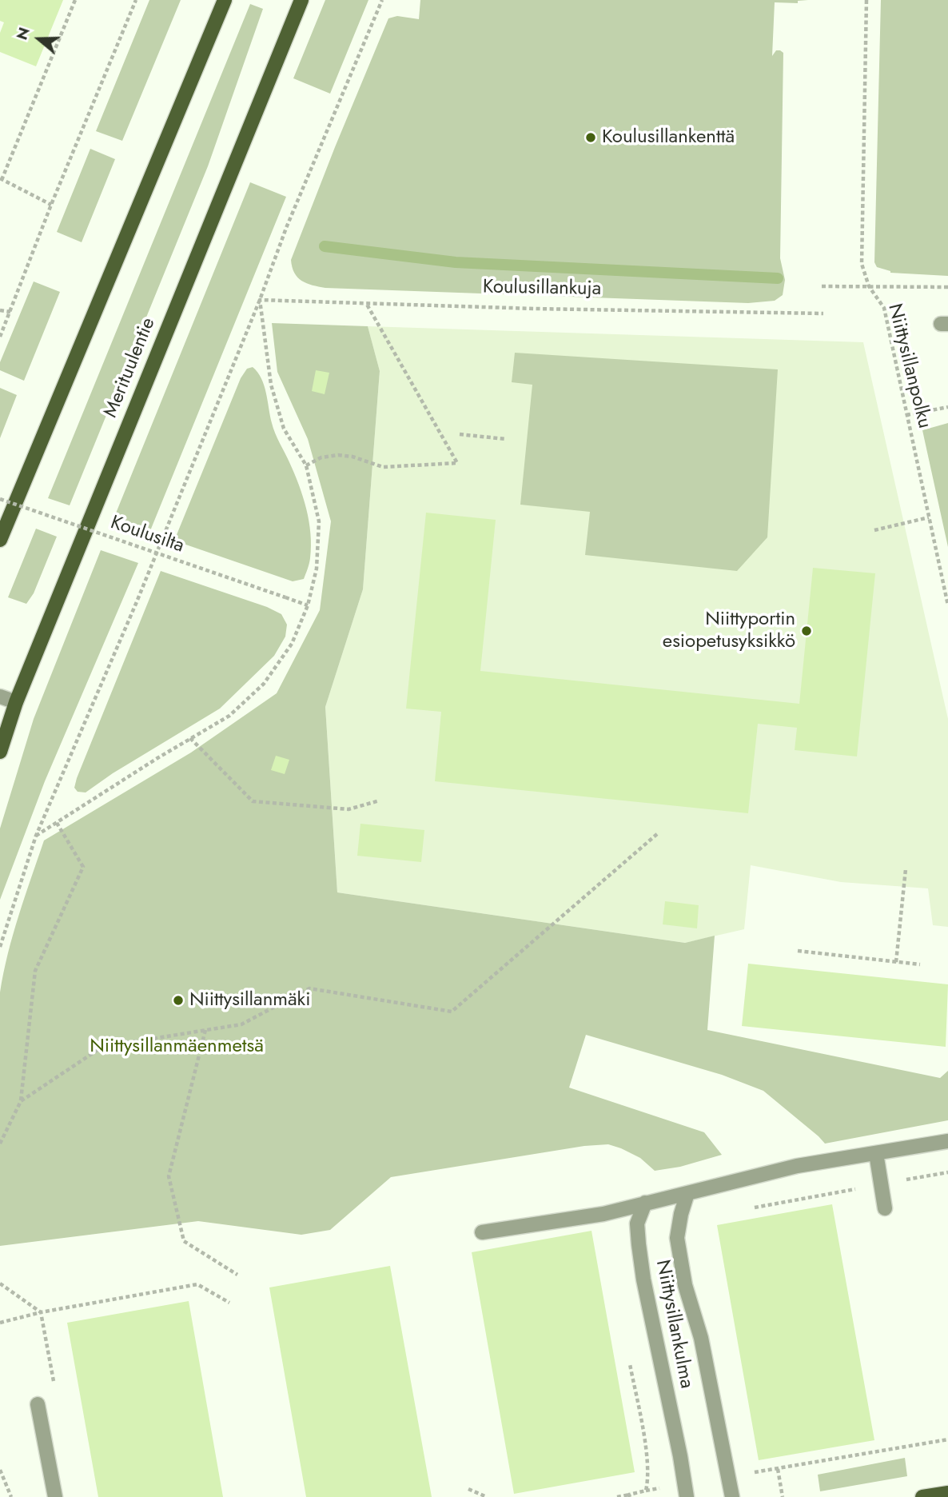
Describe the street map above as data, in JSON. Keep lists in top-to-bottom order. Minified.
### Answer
{"streets":{"main road":["Merituulentie"],"street":["Niittysillankulma"],"path":["Koulusillankuja","Niittysillanpolku","Koulusilta"]},"parks":["Niittysillanmäenmetsä"],"places":["Koulusillankenttä","Niittyportin esiopetusyksikkö","Niittysillanmäki"],"north":"left"}
